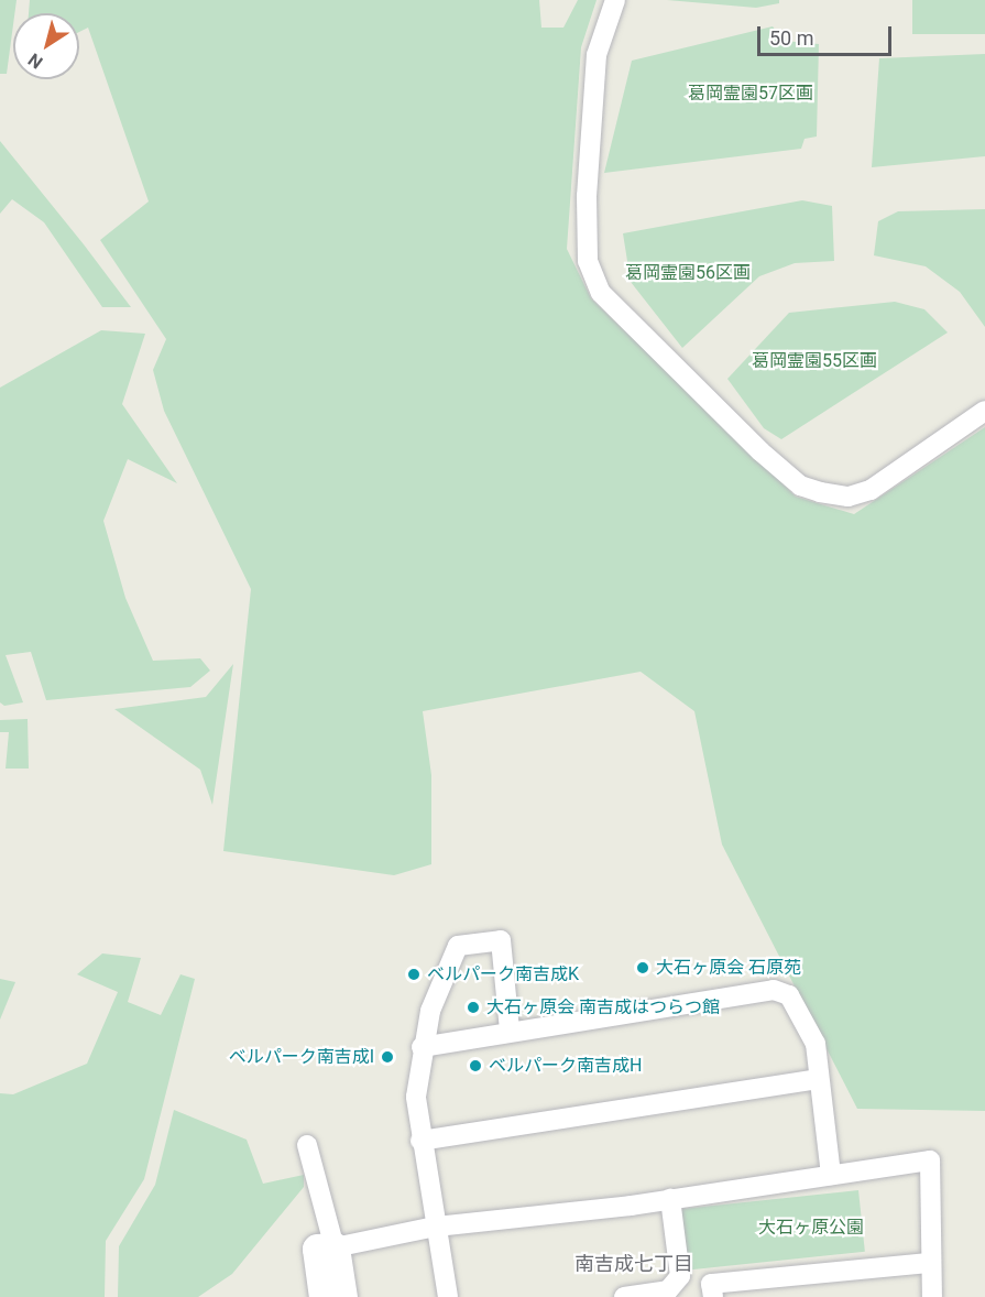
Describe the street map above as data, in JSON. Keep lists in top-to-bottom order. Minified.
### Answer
{"districts":["南吉成七丁目"],"parks":["葛岡霊園57区画","葛岡霊園56区画","葛岡霊園55区画","大石ヶ原公園"],"places":["大石ヶ原会 石原苑","ベルパーク南吉成K","大石ヶ原会 南吉成はつらつ館","ベルパーク南吉成I","ベルパーク南吉成H"],"scale_bar":"50 m","north":"bottom left"}
